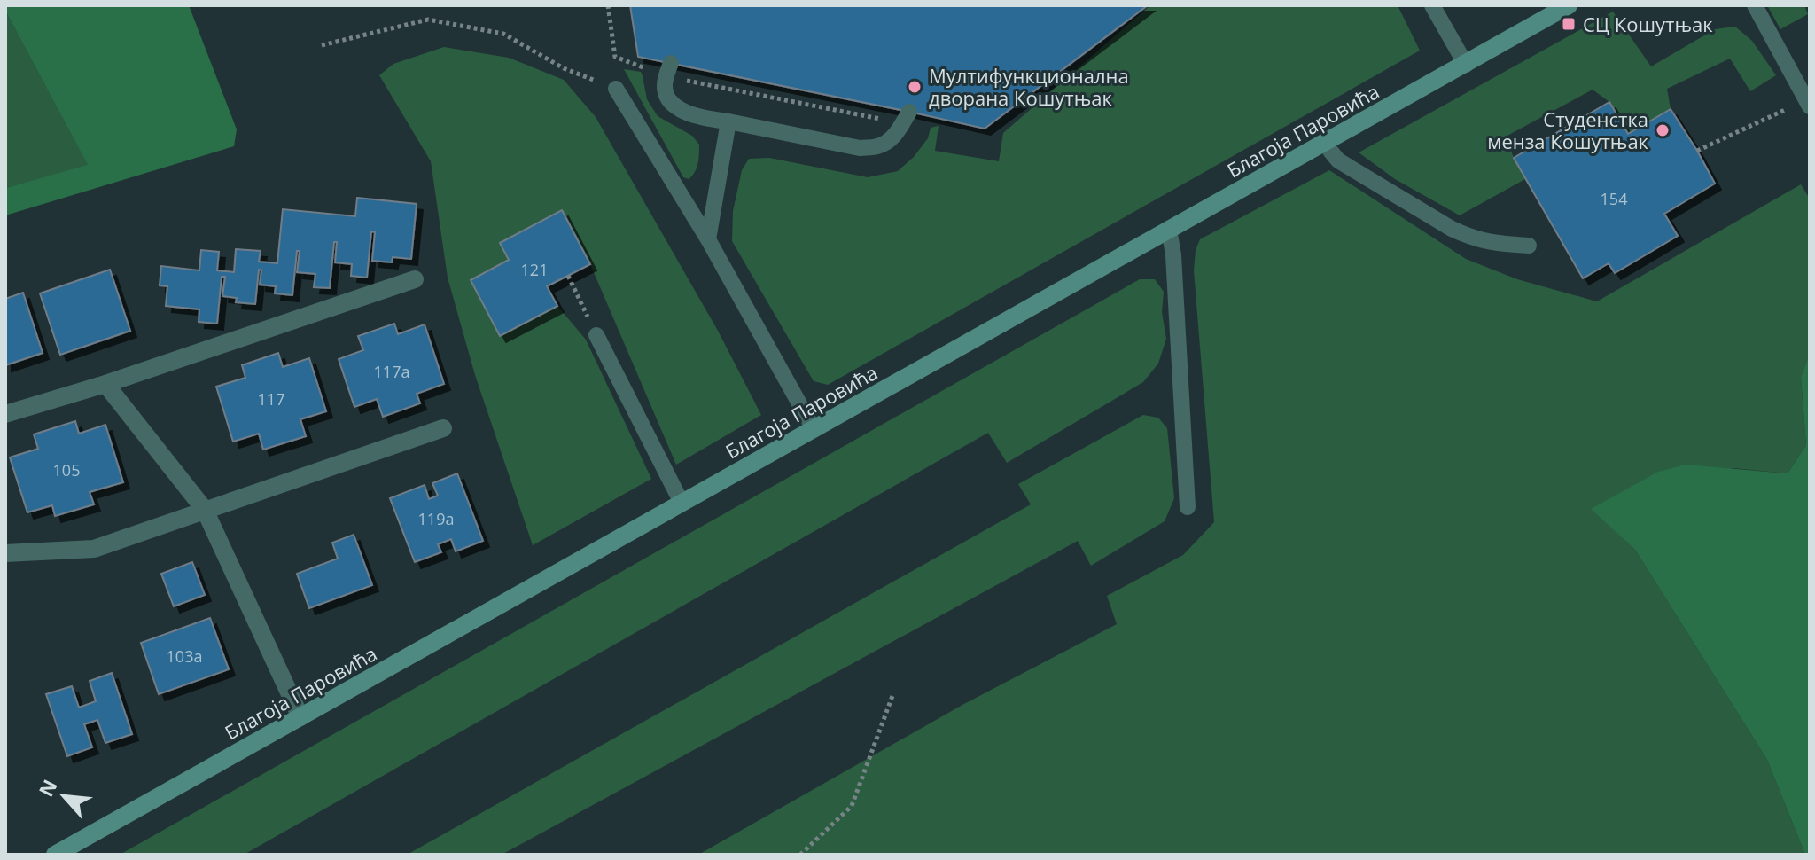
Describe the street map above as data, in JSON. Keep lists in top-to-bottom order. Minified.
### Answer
{"streets":{"main road":["Благоја Паровића"]},"places":{"transit":["СЦ Кошутњак"],"other":["Мултифункционална дворана Кошутњак","Студенстка менза Кошутњак"]},"house_numbers":["154","121","117a","117","105","119a","103a"],"north":"top left"}
